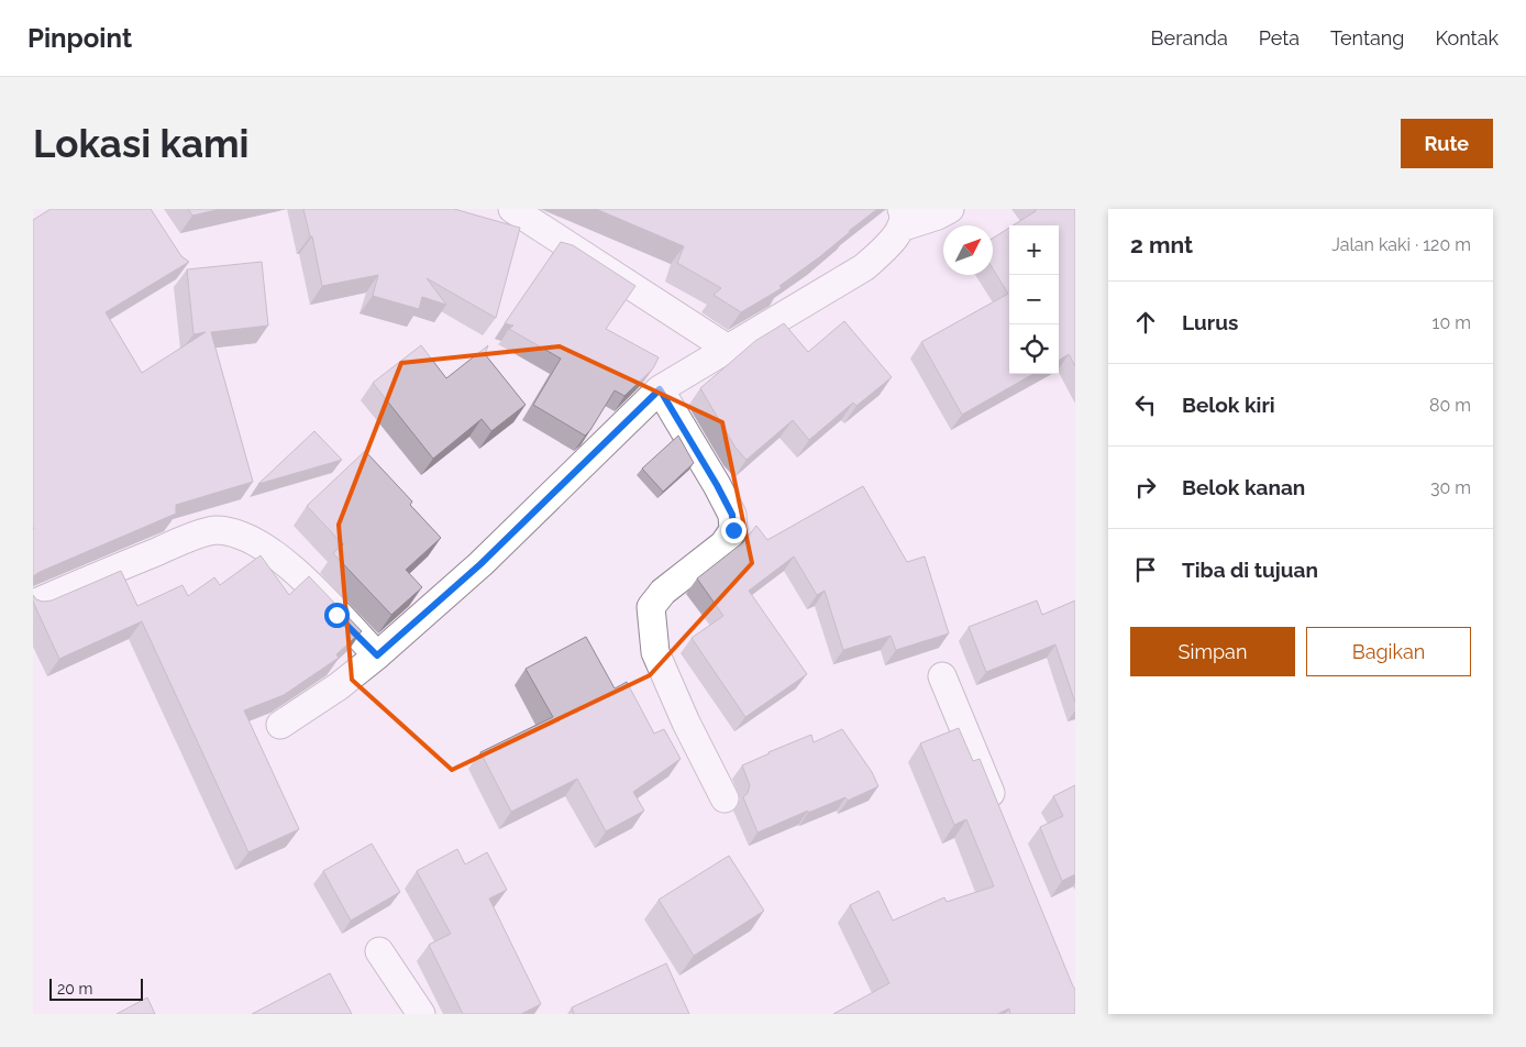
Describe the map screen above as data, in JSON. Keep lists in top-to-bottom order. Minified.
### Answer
{"scale_bar":"20 m","north":"top right","page":{"header":"Pinpoint","nav":["Beranda","Peta","Tentang","Kontak"],"buttons":["Rute",["Simpan","Bagikan"]],"title":"Lokasi kami","heading":["2 mnt","Jalan kaki · 120 m"],"map_buttons":["+","−"],"list":[["Lurus","10 m"],["Belok kiri","80 m"],["Belok kanan","30 m"],"Tiba di tujuan"],"scale":"20 m"}}
